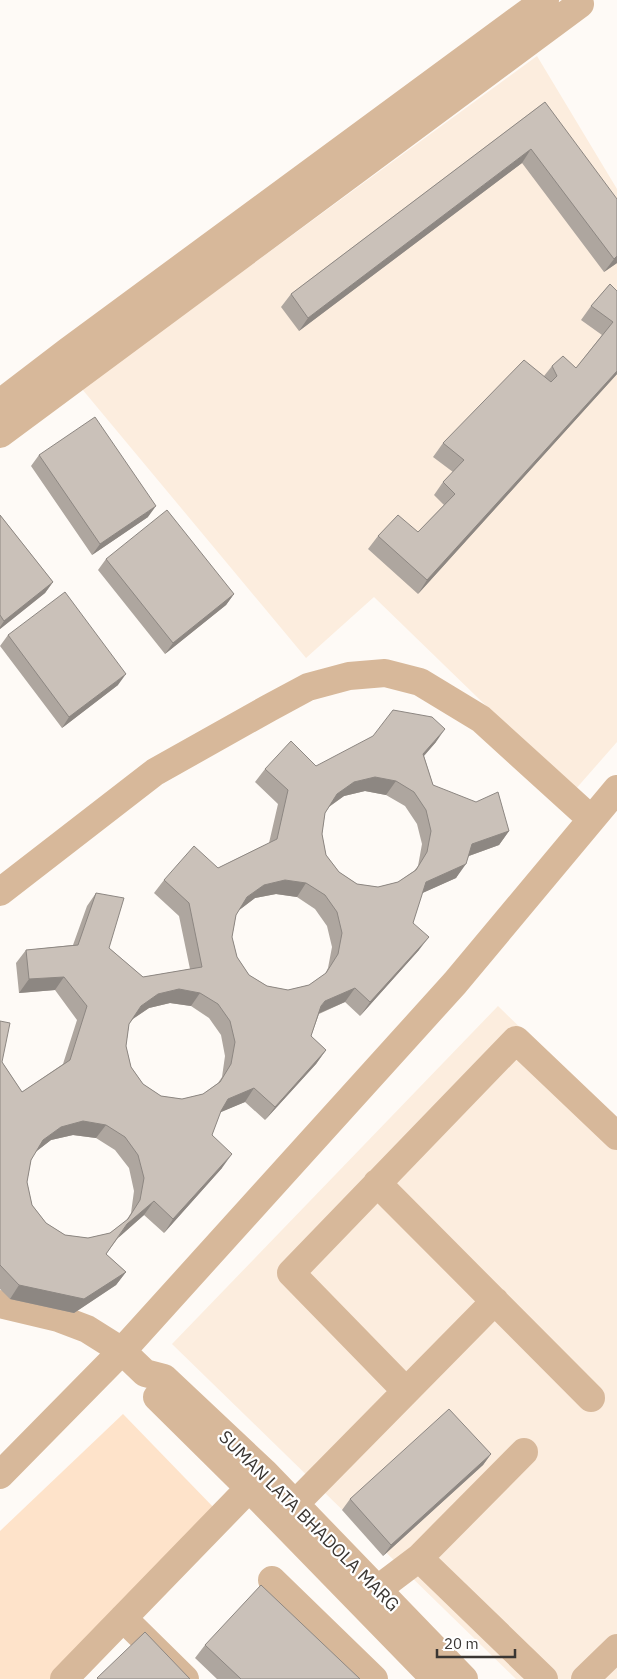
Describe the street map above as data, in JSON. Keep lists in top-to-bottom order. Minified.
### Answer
{"streets":{"street":["SUMAN LATA BHADOLA MARG"]},"scale_bar":"20 m"}
